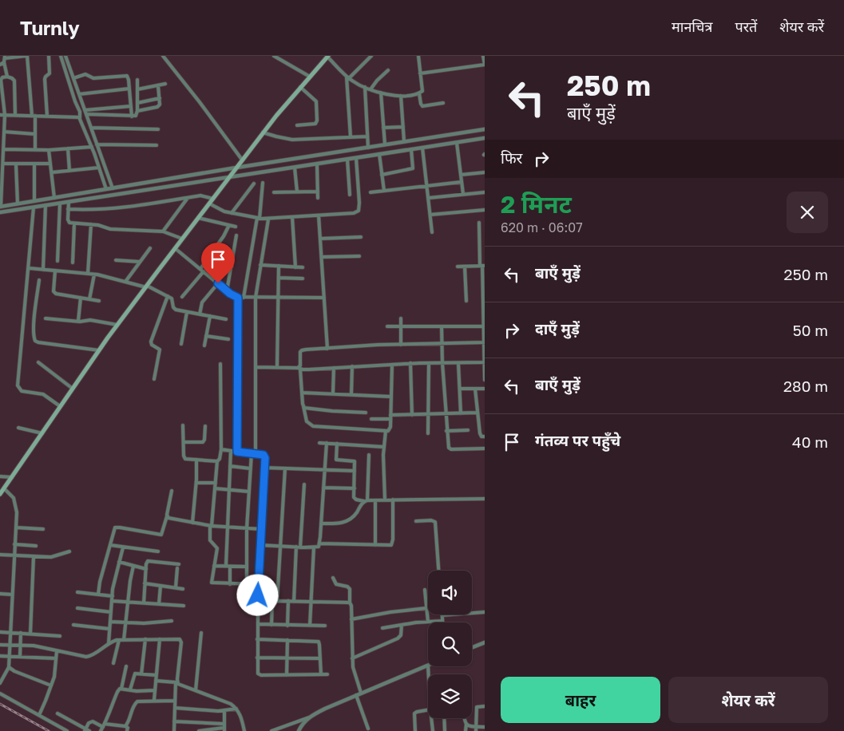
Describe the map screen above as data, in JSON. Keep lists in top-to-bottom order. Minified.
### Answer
{"page":{"header":"Turnly","nav":["मानचित्र","परतें","शेयर करें"],"turn":["250 m","बाएँ मुड़ें"],"then":"फिर","heading":["2 मिनट","620 m · 06:07"],"list":[{"name":"बाएँ मुड़ें","value":"250 m"},{"name":"दाएँ मुड़ें","value":"50 m"},{"name":"बाएँ मुड़ें","value":"280 m"},{"name":"गंतव्य पर पहुँचे","value":"40 m"}],"buttons":["बाहर","शेयर करें"]}}
